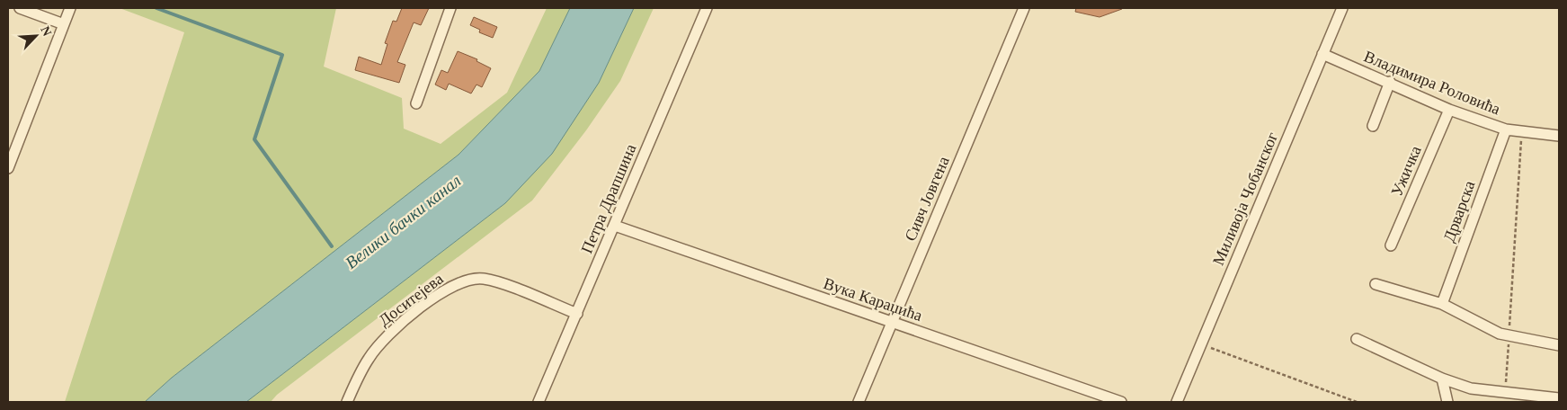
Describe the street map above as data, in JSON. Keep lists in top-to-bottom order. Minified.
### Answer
{"streets":{"street":["Владимира Роловића","Ужичка","Петра Драпшина","Сивч Јовгена","Миливоја Чобанског","Дрварска","Доситејева","Вука Караџића"]},"crossings":[["Владимира Роловића","Ужичка"],["Владимира Роловића","Миливоја Чобанског"],["Владимира Роловића","Дрварска"],["Петра Драпшина","Доситејева"],["Петра Драпшина","Вука Караџића"],["Сивч Јовгена","Вука Караџића"]],"water":["Велики бачки канал"],"north":"top right"}
